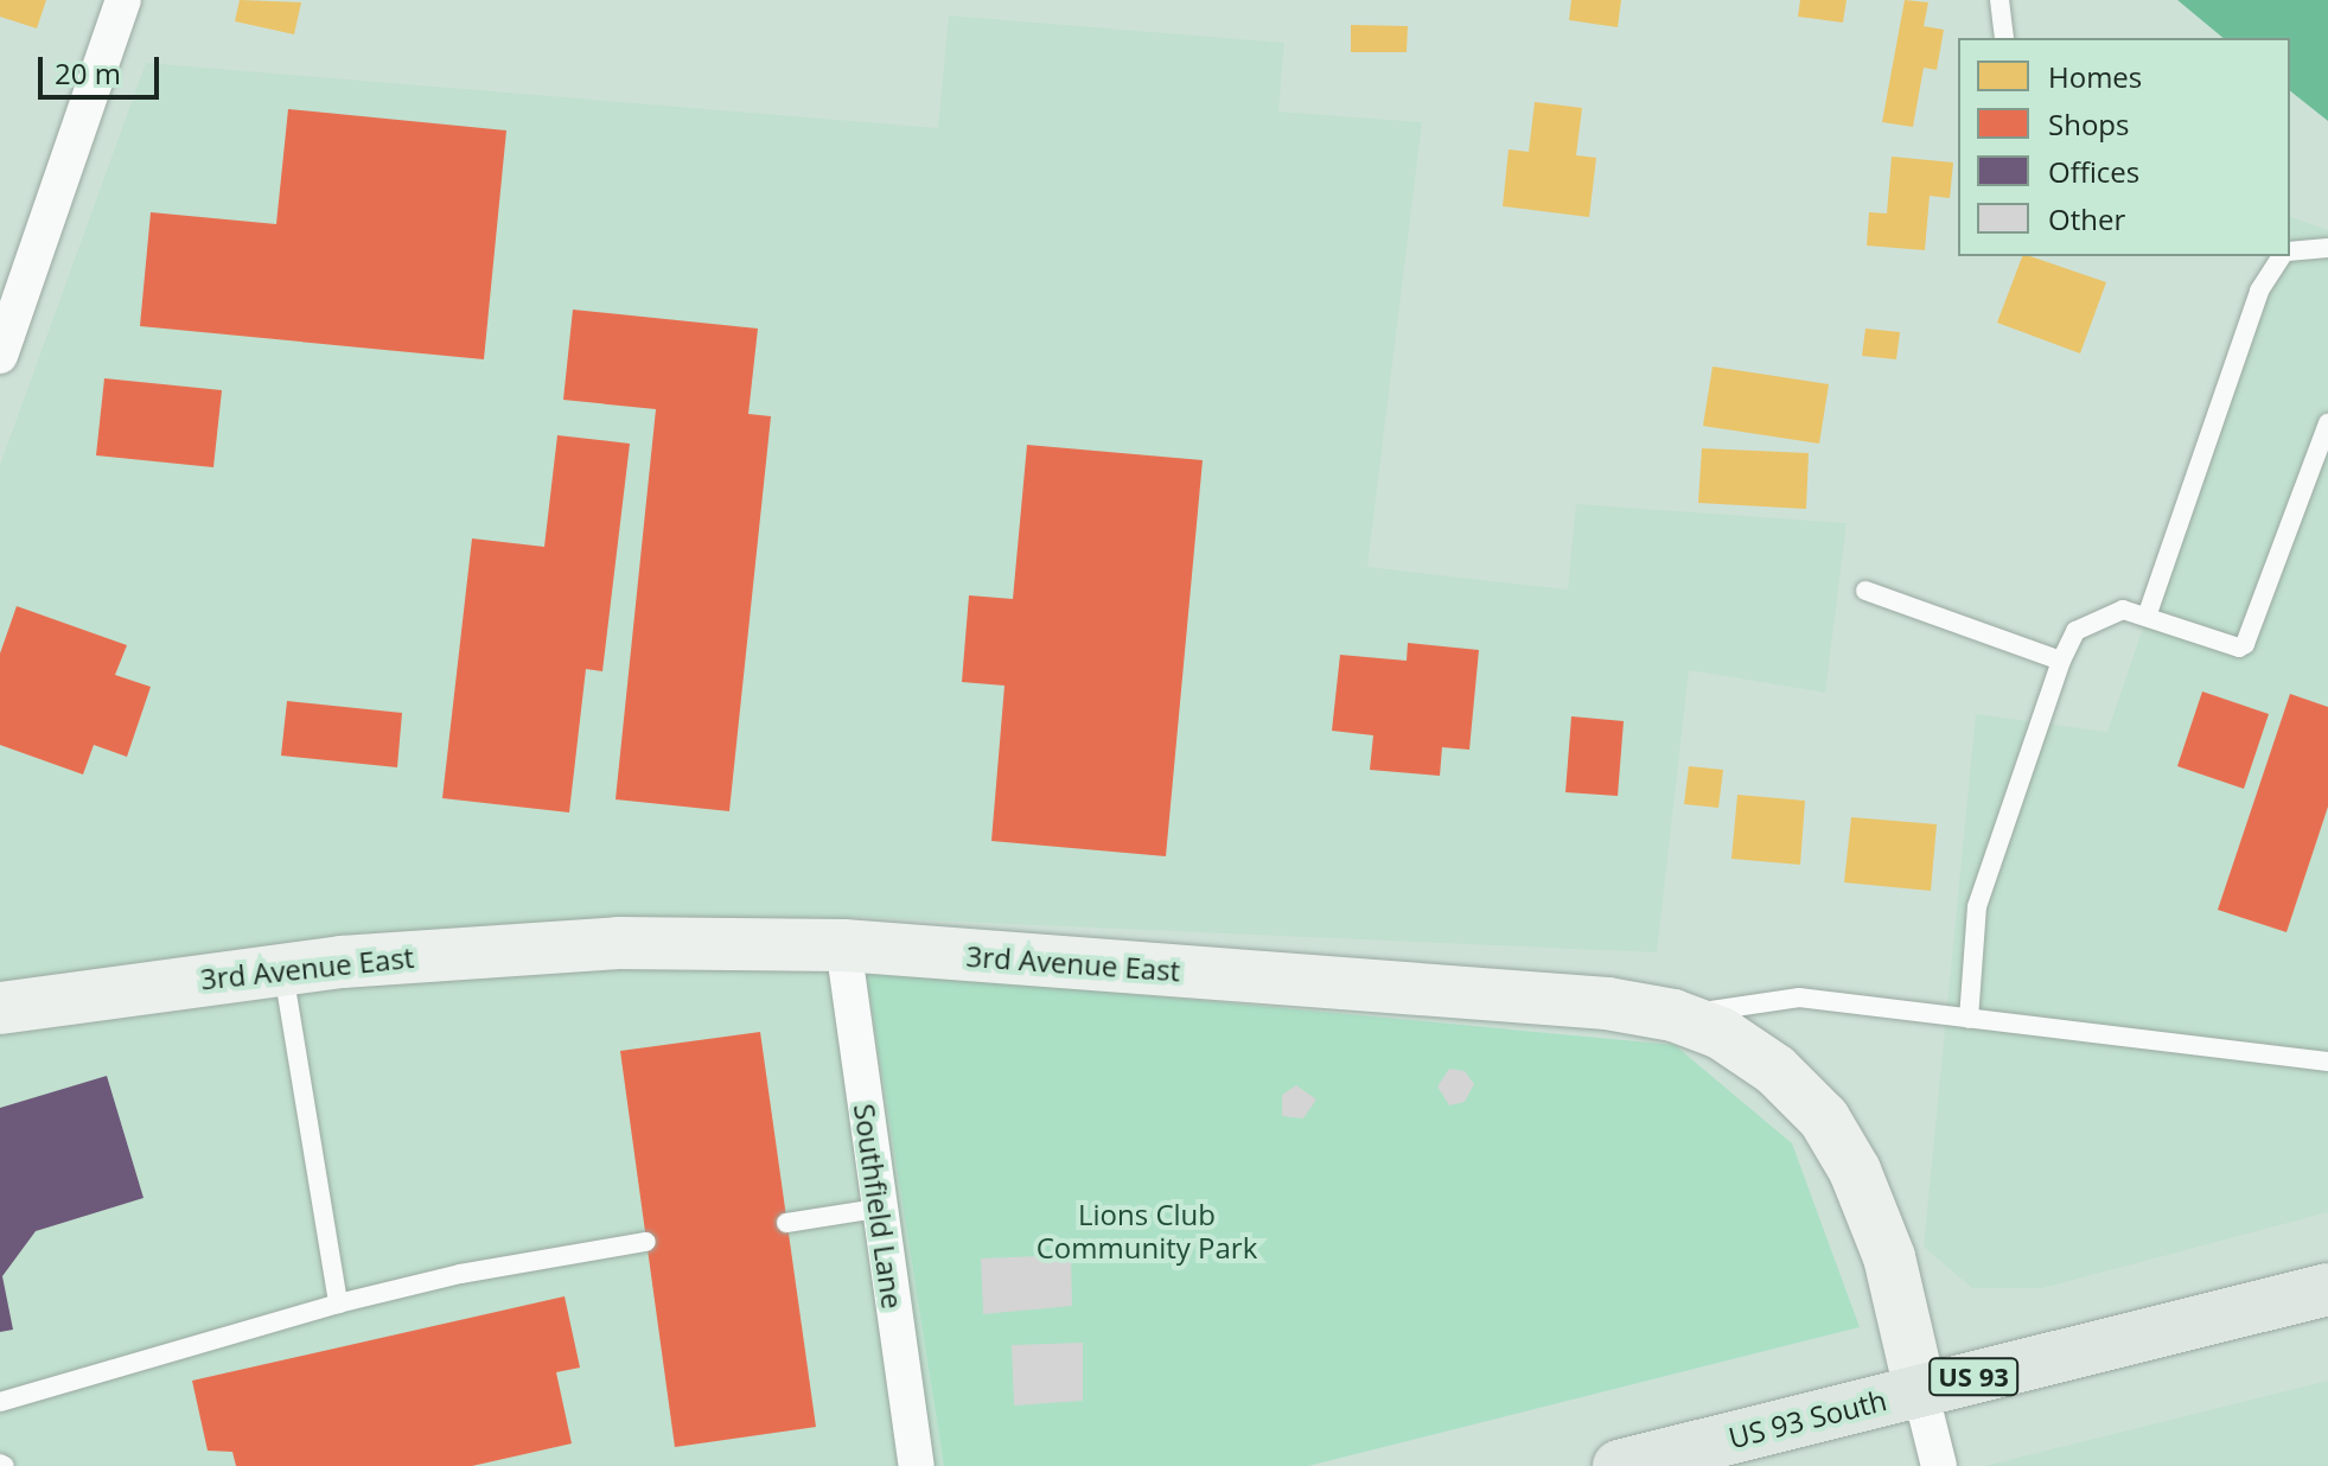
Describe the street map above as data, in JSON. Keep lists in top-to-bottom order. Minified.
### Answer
{"streets":{"main road":["US 93","US 93 South"],"street":["3rd Avenue East","Southfield Lane"]},"crossings":[["3rd Avenue East","Southfield Lane"],["3rd Avenue East","US 93 South"]],"parks":["Lions Club Community Park"],"legend":["Homes","Shops","Offices","Other"],"scale_bar":"20 m"}
